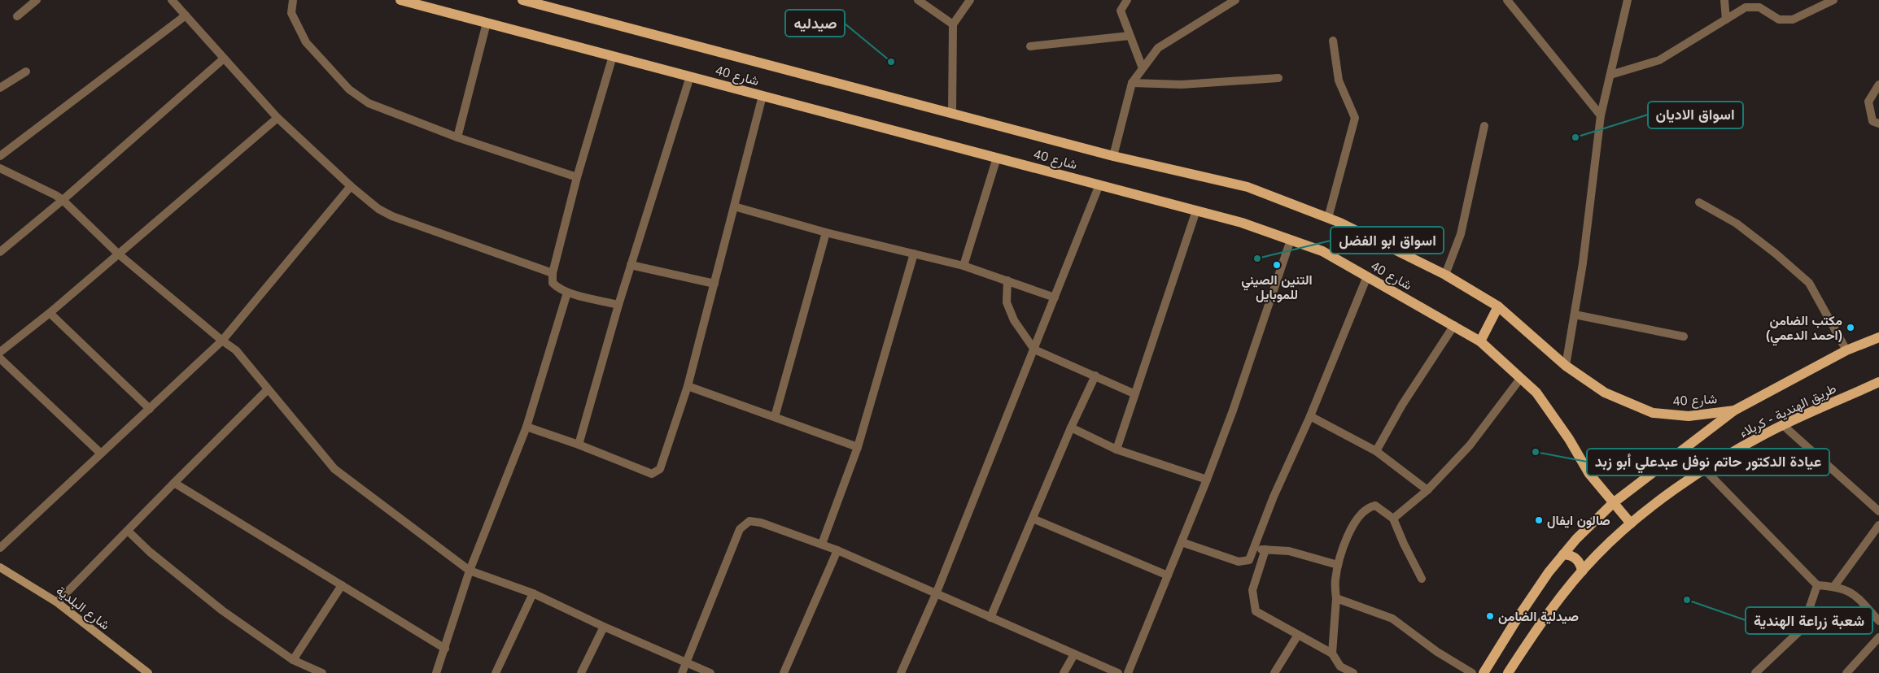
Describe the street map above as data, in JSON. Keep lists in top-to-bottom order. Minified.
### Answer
{"streets":{"main road":["شارع 40","طريق الهندية - كربلاء","شارع البلدية"]},"crossings":[["شارع 40","طريق الهندية - كربلاء"]],"places":["صيدليه","اسواق الاديان","اسواق ابو الفضل","التنين الصيني للموبايل","مكتب الضامن (احمد الدعمي)","عيادة الدكتور حاتم نوفل عبدعلي أبو زبد","صالون ايفال","شعبة زراعة الهندية","صيدلية الضامن"]}
